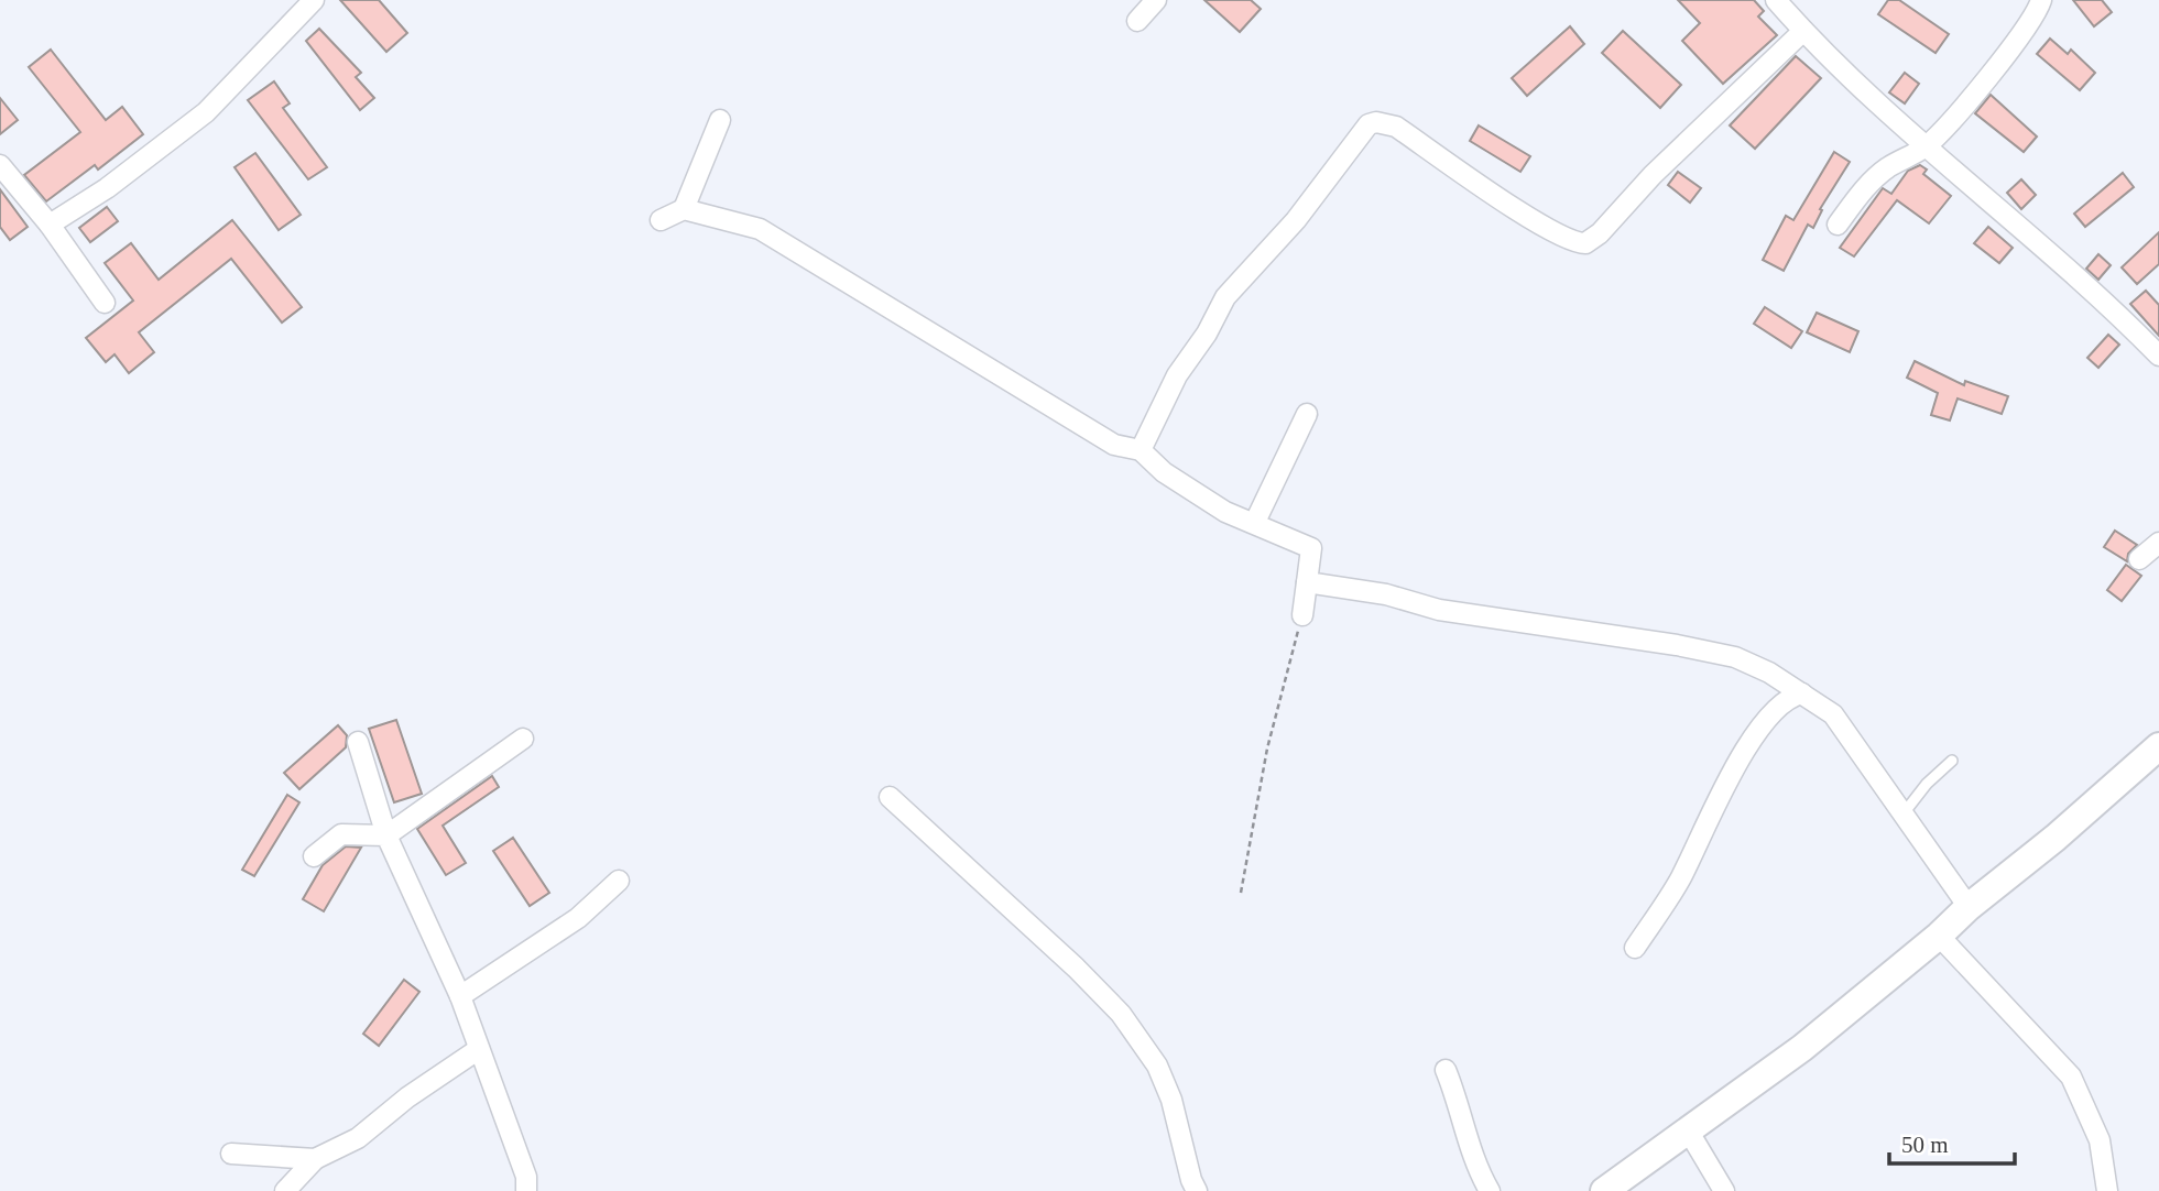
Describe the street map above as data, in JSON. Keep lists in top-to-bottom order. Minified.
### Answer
{"scale_bar":"50 m"}
